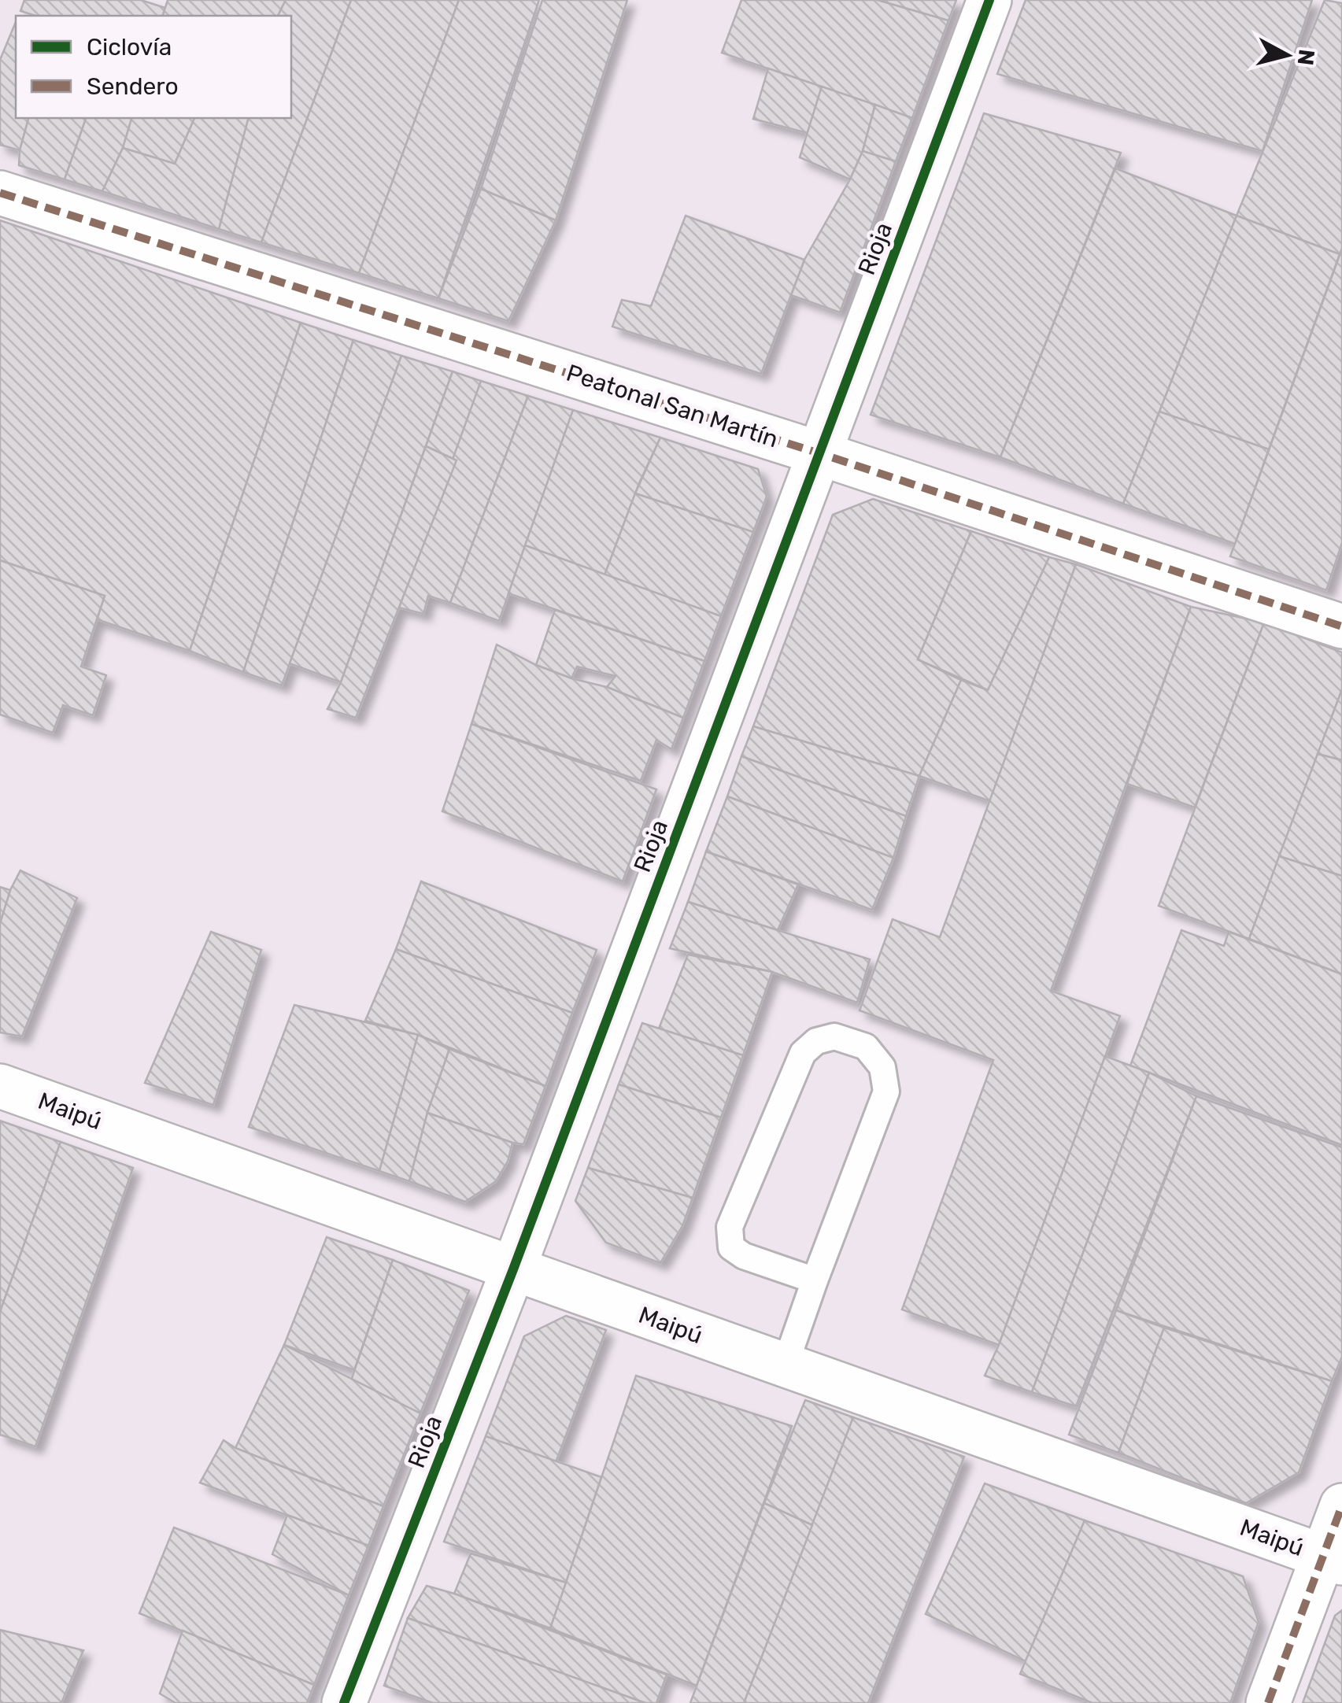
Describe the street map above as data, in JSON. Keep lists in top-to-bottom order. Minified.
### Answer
{"streets":{"street":["Rioja","Peatonal San Martín","Maipú"]},"crossings":[["Rioja","Peatonal San Martín"],["Rioja","Maipú"]],"legend":["Ciclovía","Sendero"],"north":"right"}
